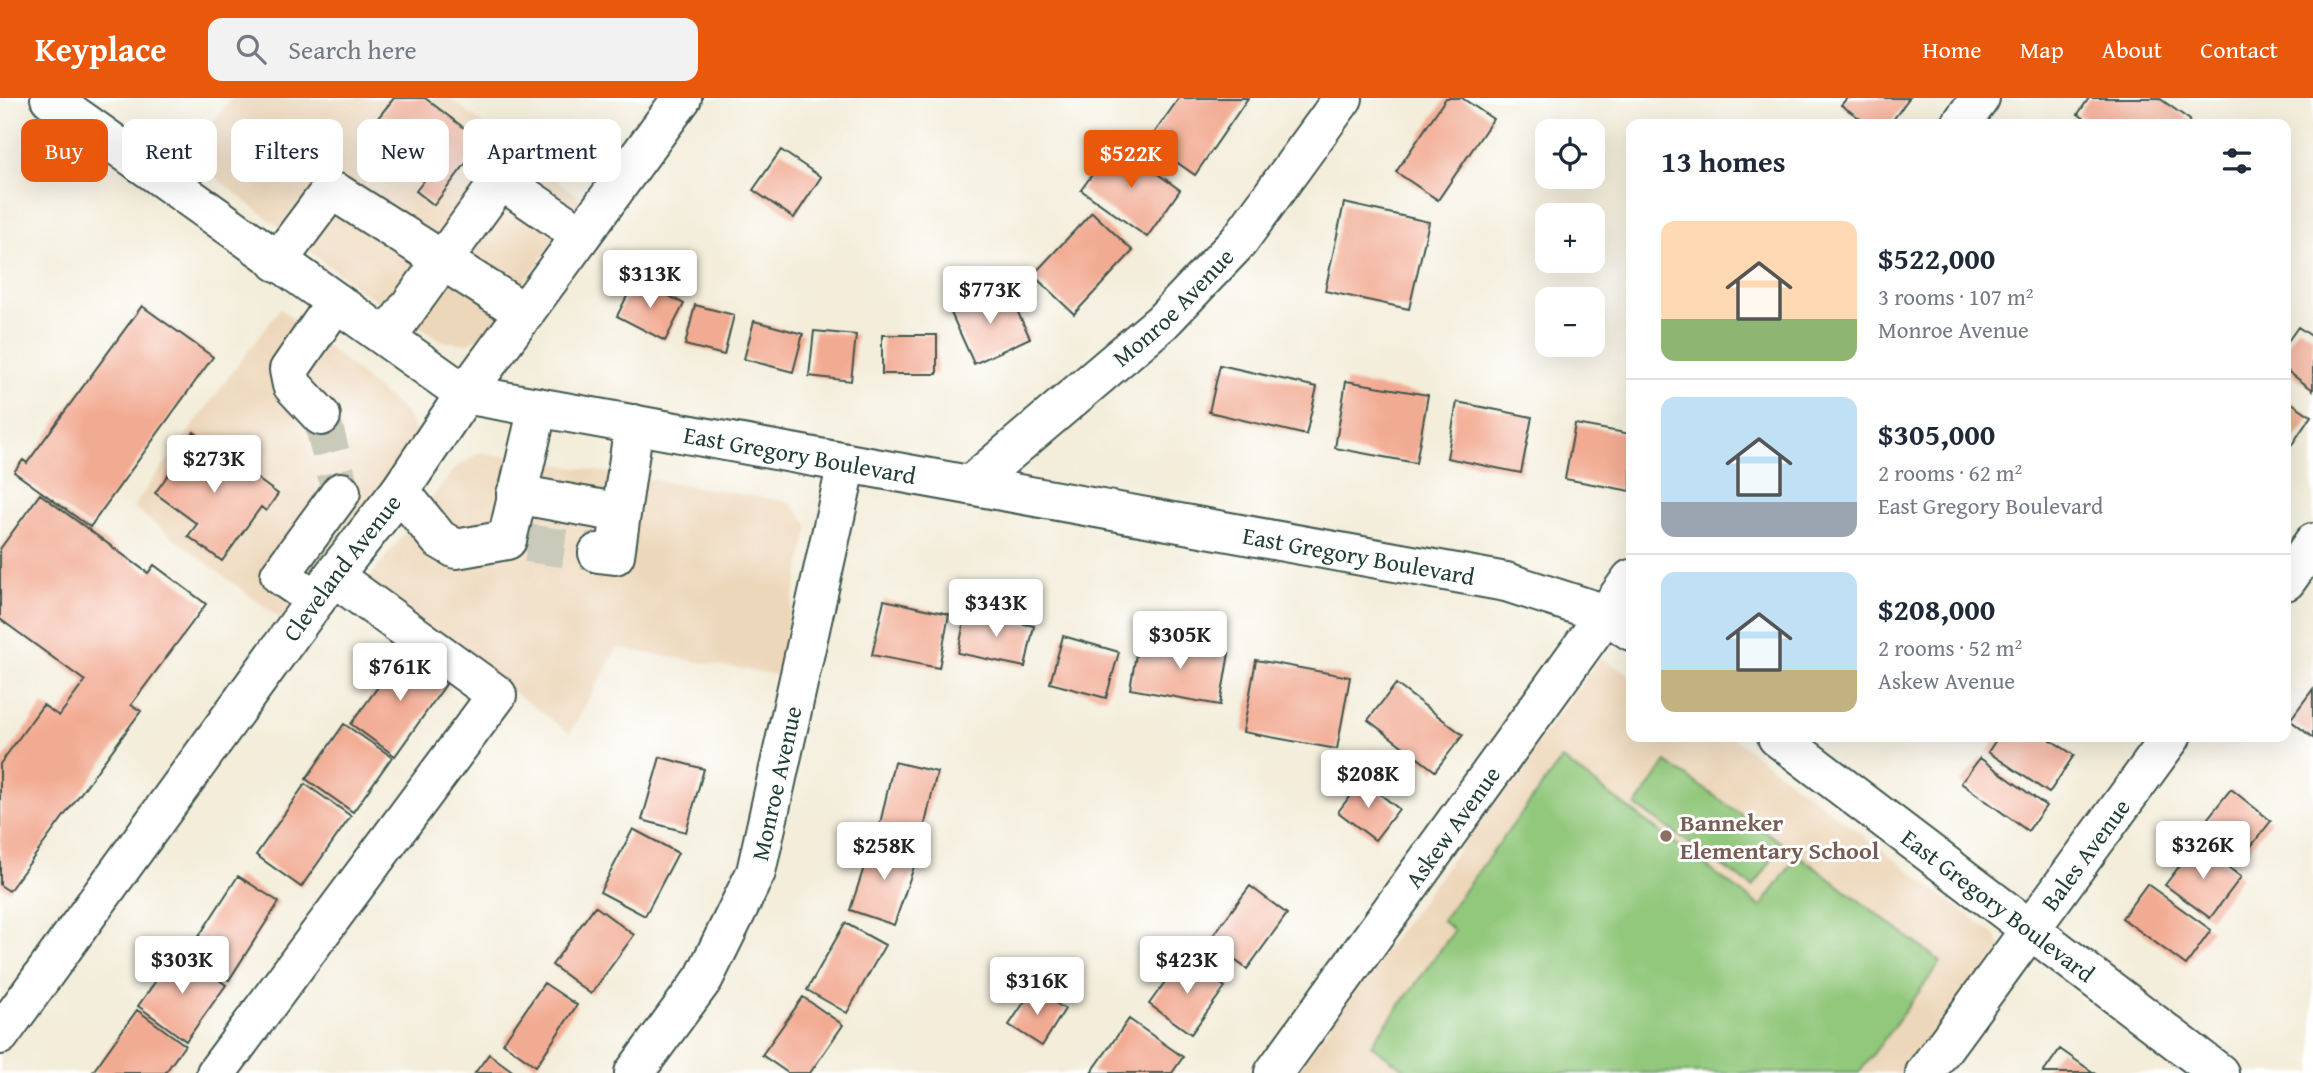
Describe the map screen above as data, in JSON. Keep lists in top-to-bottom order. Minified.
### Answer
{"streets":{"main road":["Monroe Avenue","East Gregory Boulevard","Cleveland Avenue","Askew Avenue","Bales Avenue"]},"crossings":[["Monroe Avenue","East Gregory Boulevard"],["East Gregory Boulevard","Cleveland Avenue"],["East Gregory Boulevard","Askew Avenue"],["East Gregory Boulevard","Bales Avenue"]],"places":["Banneker Elementary School"],"page":{"header":"Keyplace","search":"Search here","nav":["Home","Map","About","Contact"],"map_buttons":["+","−"],"chip":["Buy","Rent","Filters","New","Apartment"],"heading":"13 homes","price":["$522K","$313K","$773K","$273K","$343K","$305K","$761K","$208K","$326K","$258K","$303K","$423K","$316K"],"list":[{"name":"$522,000","note":"3 rooms · 107 m² · Monroe Avenue"},{"name":"$305,000","note":"2 rooms · 62 m² · East Gregory Boulevard"},{"name":"$208,000","note":"2 rooms · 52 m² · Askew Avenue"}]}}
